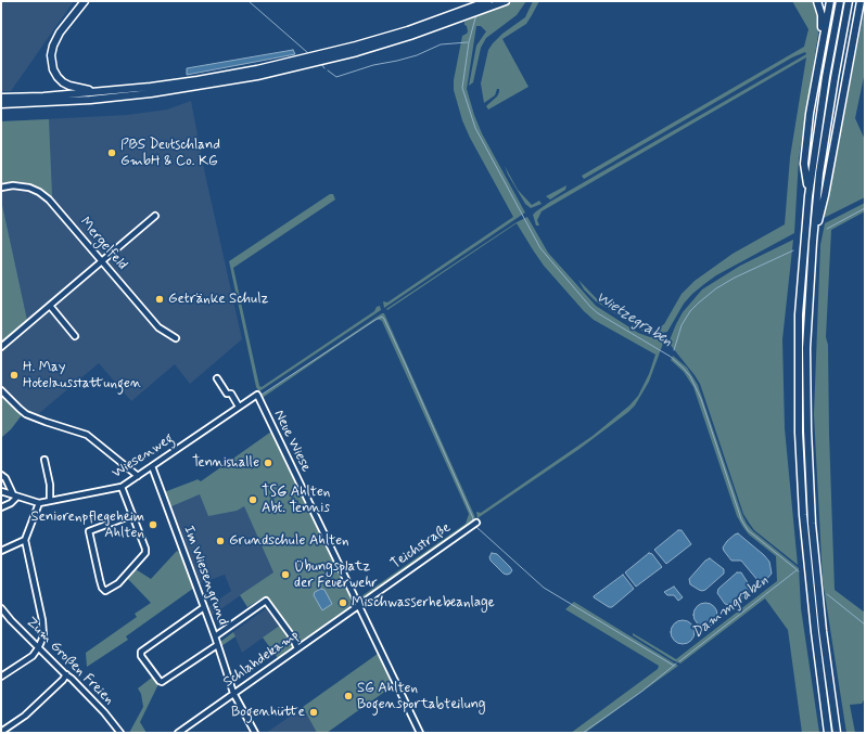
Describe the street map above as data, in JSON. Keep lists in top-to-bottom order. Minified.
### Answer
{"streets":{"street":["Mergelfeld","Neue Wiese","Wiesenweg","Teichstraße","Im Wiesengrund","Schlahdekamp","Zum Großen Freien"]},"crossings":[["Neue Wiese","Wiesenweg"],["Neue Wiese","Teichstraße"],["Neue Wiese","Schlahdekamp"],["Wiesenweg","Im Wiesengrund"],["Teichstraße","Schlahdekamp"],["Im Wiesengrund","Schlahdekamp"]],"water":["Wietzegraben","Dammgraben"],"places":["PBS Deutschland GmbH & Co. KG","Getränke Schulz","H. May Hotelausstattungen","Tennishalle","TSG Ahlten Abt. Tennis","Seniorenpflegeheim Ahlten","Grundschule Ahlten","Übungsplatz der Feuerwehr","Mischwasserhebeanlage","SG Ahlten Bogensportabteilung","Bogenhütte"]}
